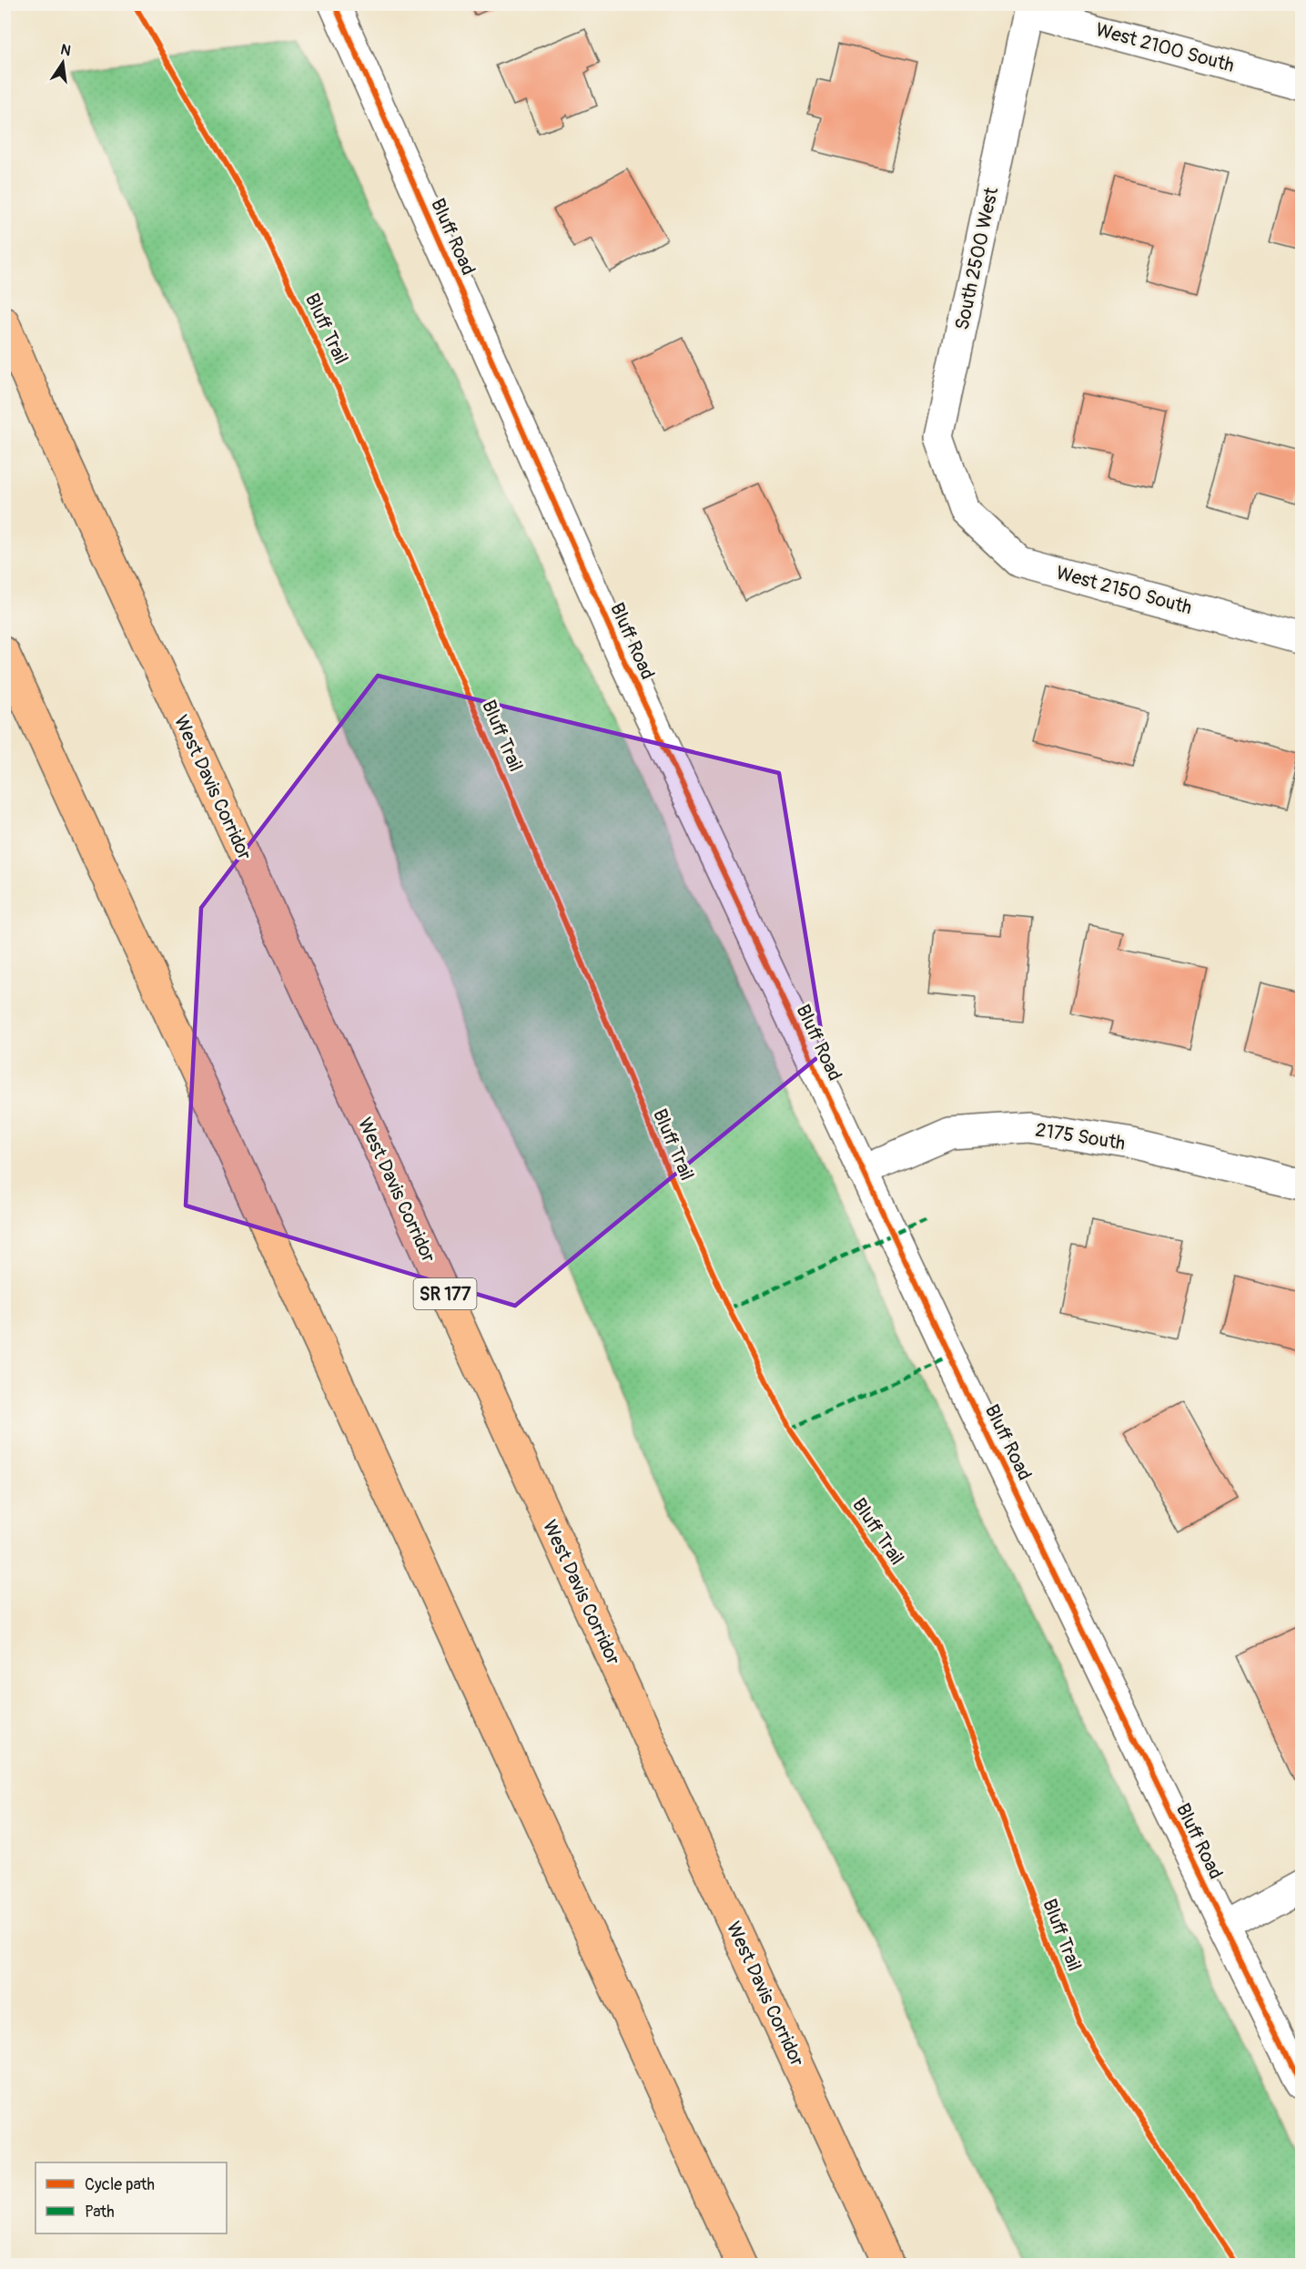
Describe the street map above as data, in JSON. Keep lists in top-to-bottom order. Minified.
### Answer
{"streets":{"highway":["West Davis Corridor","SR 177"],"street":["West 2100 South","Bluff Road","South 2500 West","West 2150 South","2175 South"],"cycle path":["Bluff Trail"]},"crossings":[["West 2100 South","South 2500 West"],["Bluff Road","2175 South"],["South 2500 West","West 2150 South"]],"legend":["Cycle path","Path"],"north":"top"}
